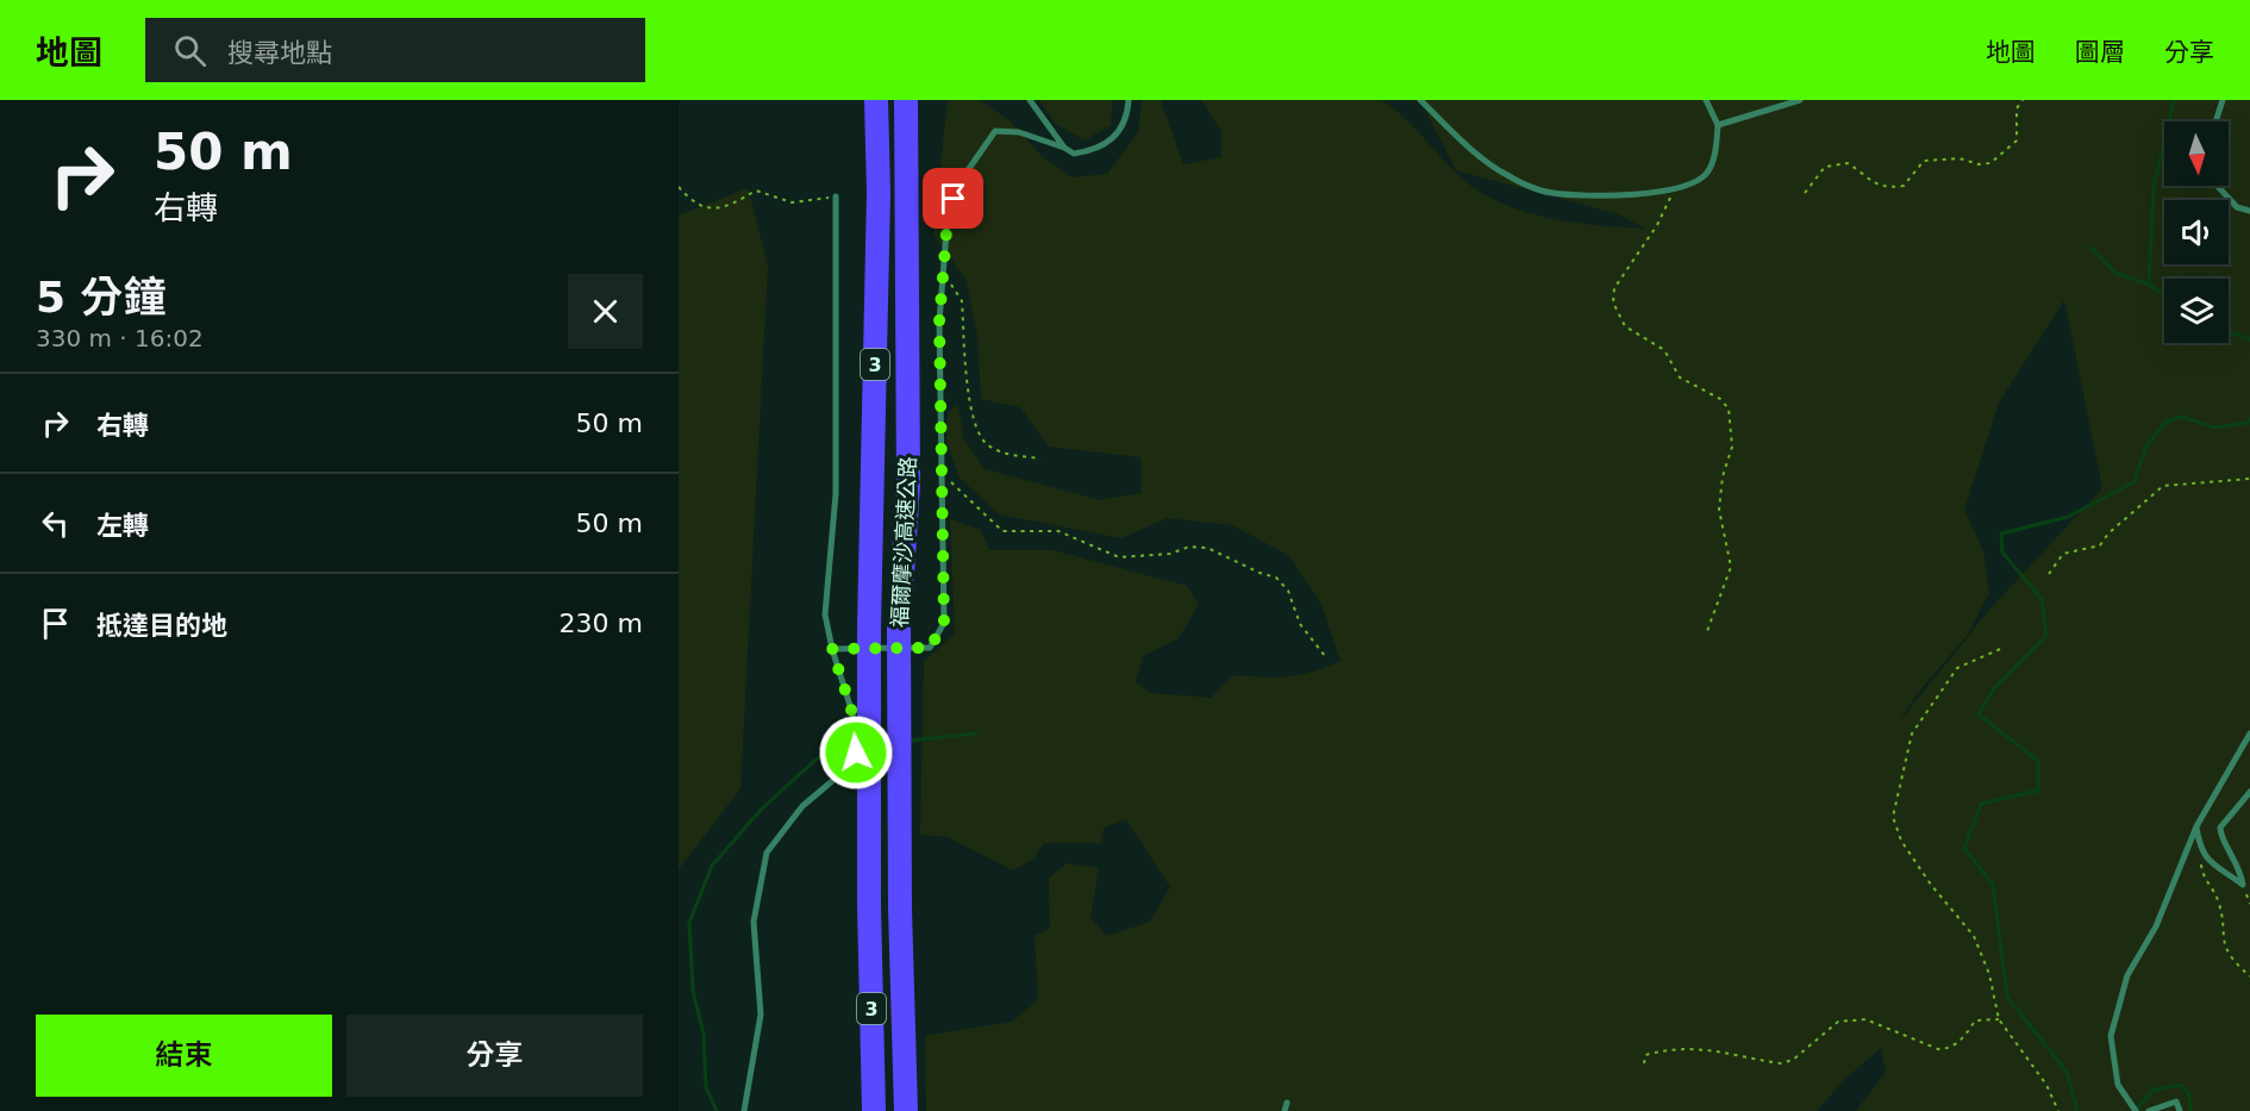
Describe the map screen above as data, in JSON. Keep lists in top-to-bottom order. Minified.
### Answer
{"streets":{"highway":["3","福爾摩沙高速公路"]},"north":"bottom","page":{"header":"地圖","search":"搜尋地點","nav":["地圖","圖層","分享"],"turn":["50 m","右轉"],"heading":["5 分鐘","330 m · 16:02"],"list":[{"name":"右轉","value":"50 m"},{"name":"左轉","value":"50 m"},{"name":"抵達目的地","value":"230 m"}],"buttons":["結束","分享"]}}
